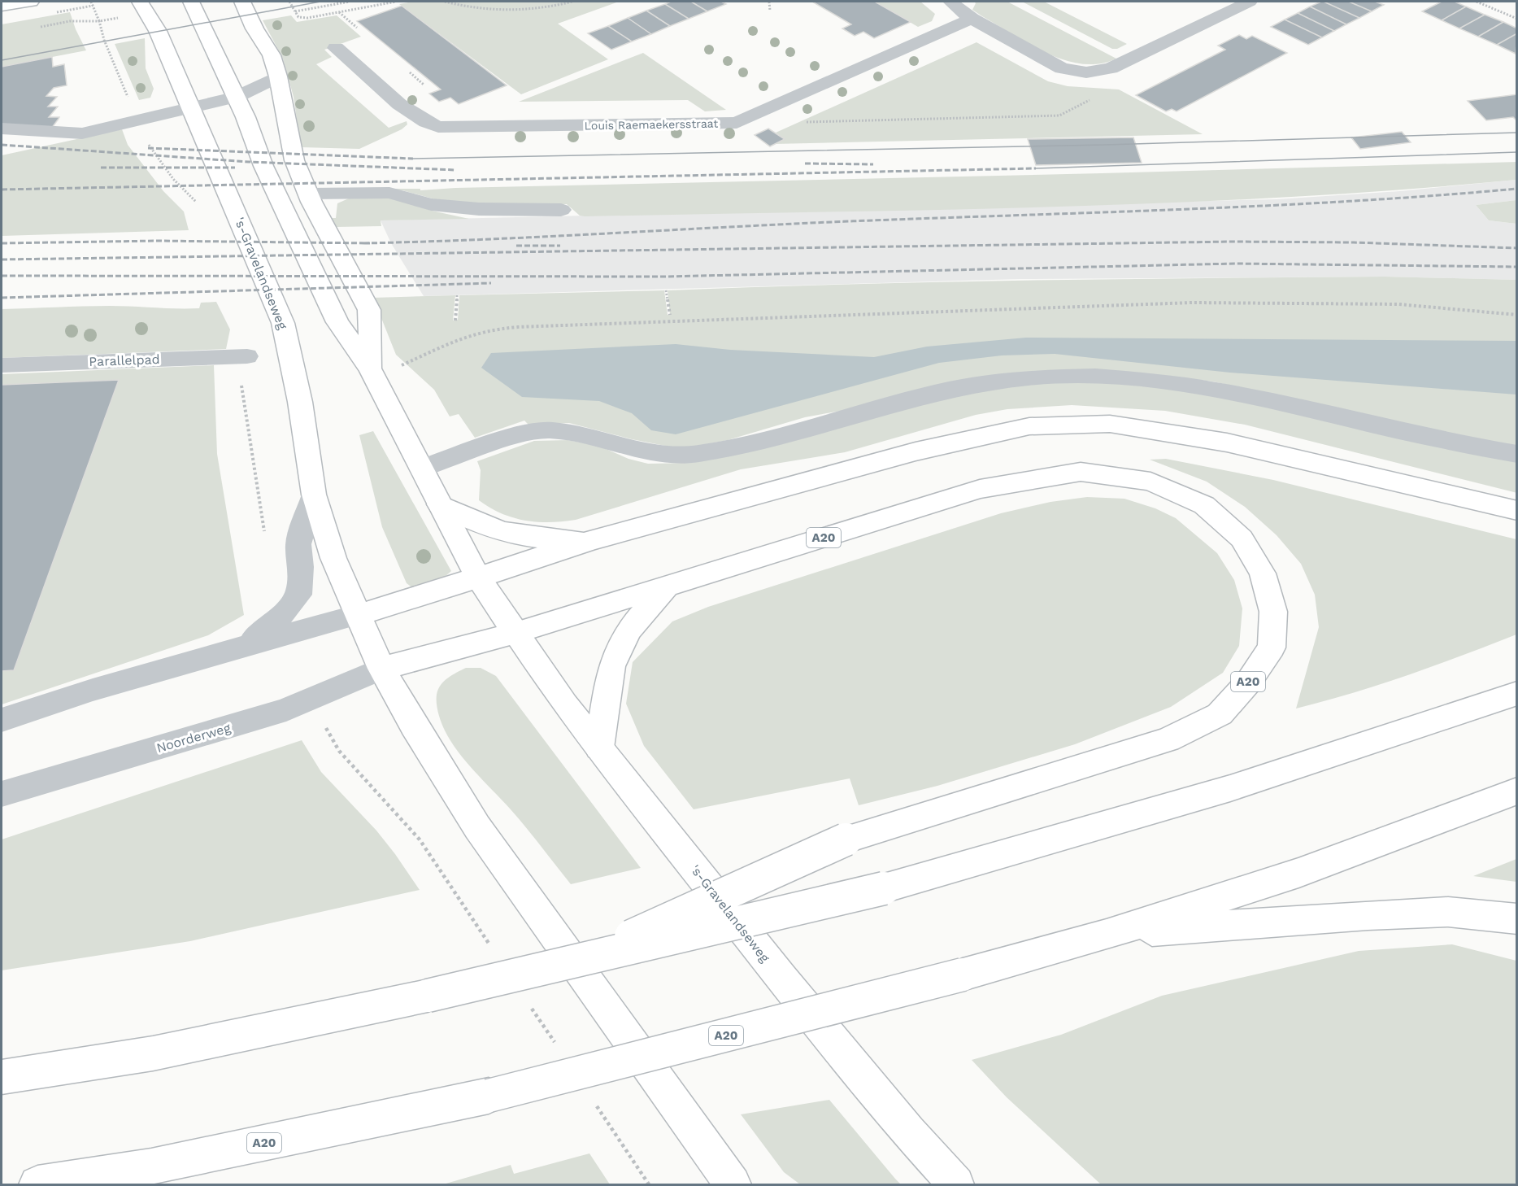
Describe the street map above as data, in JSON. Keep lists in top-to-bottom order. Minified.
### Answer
{"streets":{"main road":["'s-Gravelandseweg","A20"],"street":["Louis Raemaekersstraat","Parallelpad","Noorderweg"]},"crossings":[["'s-Gravelandseweg","A20"],["'s-Gravelandseweg","Noorderweg"]]}
